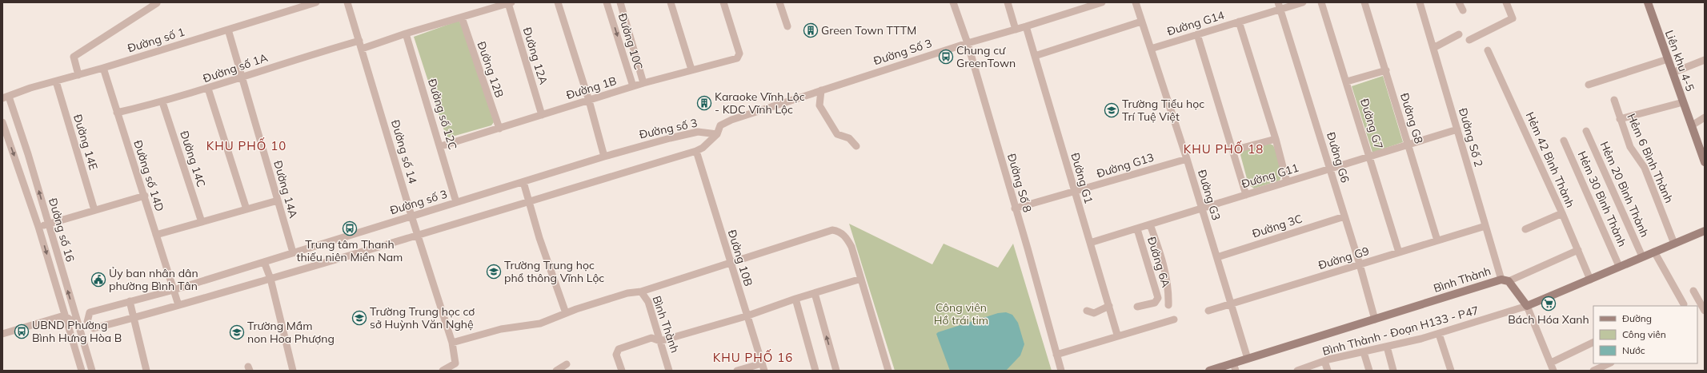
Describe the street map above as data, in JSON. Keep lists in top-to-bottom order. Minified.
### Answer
{"streets":{"street":["Đường G14","Đường số 1","Đường 10C","Đường Số 3","Đường 12A","Liên khu 4-5","Đường số 1A","Đường 12B","Đường 1B","Đường số 12C","Đường G8","Đường G7","Đường số 3","Đường Số 2","Đường 14E","Đường số 14","Đường G6","Hẻm 6 Bình Thành","Đường 14C","Hẻm 42 Bình Thành","Đường G13","Đường số 14D","Đường G11","Đường G1","Đường Số 8","Đường 14A","Hẻm 20 Bình Thành","Đường G3","Hẻm 30 Bình Thành","Đường 3C","Đường số 16","Đường 10B","Đường G9","Đường 6A","Bình Thành","Bình Thành - Đoạn H133 - P47"]},"crossings":[["Đường G14","Đường G6"],["Đường G14","Đường G3"],["Đường số 1","Đường 14E"],["Đường số 1","Đường số 14D"],["Đường số 1","Đường 14A"],["Đường số 1","Đường số 16"],["Đường 10C","Đường 1B"],["Đường Số 3","Đường số 3"],["Đường Số 3","Đường G1"],["Đường Số 3","Đường Số 8"],["Đường 12A","Đường 1B"],["Đường số 1A","Đường số 14"],["Đường số 1A","Đường 14C"],["Đường số 1A","Đường số 14D"],["Đường số 1A","Đường 14A"],["Đường 12B","Đường 1B"],["Đường 1B","Đường số 12C"],["Đường số 12C","Đường số 3"],["Đường G8","Đường G11"],["Đường G8","Đường G9"],["Đường G7","Đường G11"],["Đường G7","Đường G9"],["Đường số 3","Đường số 14"],["Đường số 3","Đường số 14D"],["Đường số 3","Đường 14A"],["Đường số 3","Đường 10B"],["Đường Số 2","Đường G11"],["Đường Số 2","Đường G9"],["Đường Số 2","Bình Thành"],["Đường số 14","Bình Thành"],["Đường G6","Đường G11"],["Đường G6","Đường 3C"],["Đường G6","Đường G9"],["Đường G6","Bình Thành"],["Đường G13","Đường G1"],["Đường G13","Đường Số 8"],["Đường G13","Đường G3"],["Đường G11","Đường G1"],["Đường G11","Đường G3"],["Đường G11","Đường 6A"],["Đường G3","Đường 3C"],["Đường G3","Đường G9"],["Đường G3","Bình Thành"],["Bình Thành","Bình Thành - Đoạn H133 - P47"]],"districts":["KHU PHỐ 10","KHU PHỐ 18","KHU PHỐ 16"],"parks":["Công viên Hồ trái tim"],"places":{"building":["Green Town TTTM","Karaoke Vĩnh Lộc - KDC Vĩnh Lộc"],"bus stop":["Chung cư GreenTown","Trung tâm Thanh thiếu niên Miền Nam","UBND Phường Bình Hưng Hòa B"],"school or university":["Trường Tiểu học Trí Tuệ Việt","Trường Trung học phổ thông Vĩnh Lộc","Trường Trung học cơ sở Huỳnh Văn Nghệ","Trường Mầm non Hoa Phượng"],"public building":["Ủy ban nhân dân phường Bình Tân"],"supermarket":["Bách Hóa Xanh"]},"legend":["Đường","Công viên","Nước"]}
